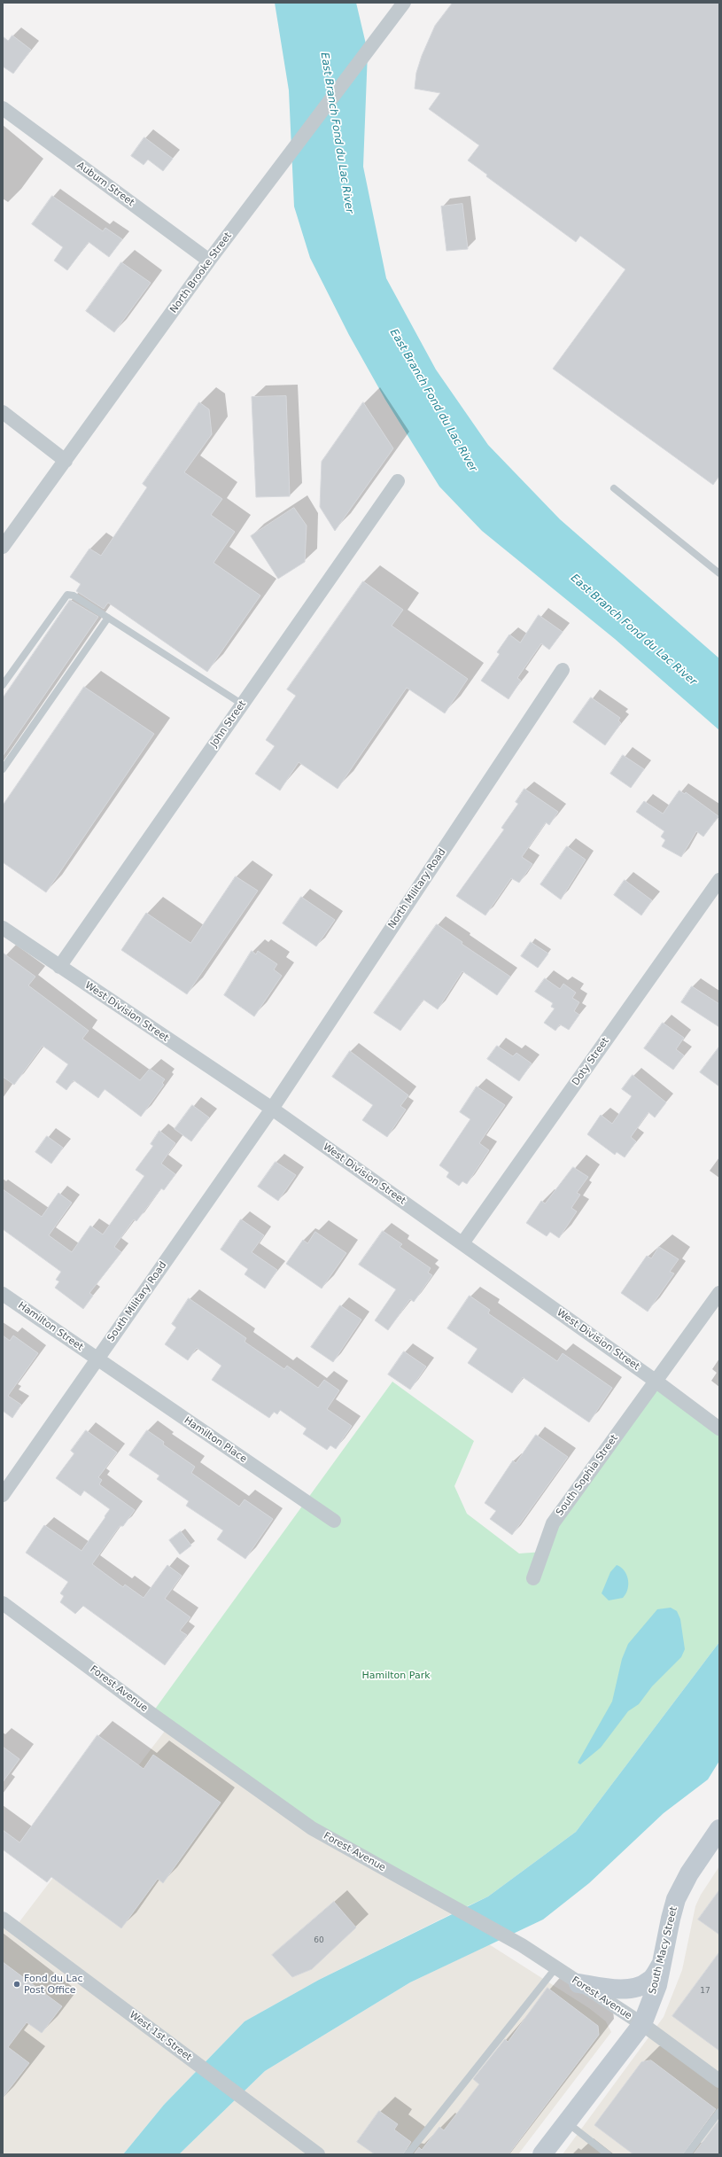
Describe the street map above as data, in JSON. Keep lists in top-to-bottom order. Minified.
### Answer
{"streets":{"main road":["South Macy Street"],"street":["Auburn Street","North Brooke Street","John Street","North Military Road","West Division Street","Doty Street","South Military Road","Hamilton Street","Hamilton Place","South Sophia Street","Forest Avenue","West 1st Street"]},"crossings":[["Auburn Street","North Brooke Street"],["John Street","West Division Street"],["North Military Road","West Division Street"],["North Military Road","South Military Road"],["West Division Street","Doty Street"],["West Division Street","South Military Road"],["West Division Street","South Sophia Street"],["South Military Road","Hamilton Street"],["South Military Road","Hamilton Place"],["Hamilton Street","Hamilton Place"],["Forest Avenue","South Macy Street"]],"water":["East Branch Fond du Lac River"],"parks":["Hamilton Park"],"places":["Fond du Lac Post Office"],"house_numbers":["60","17"]}
